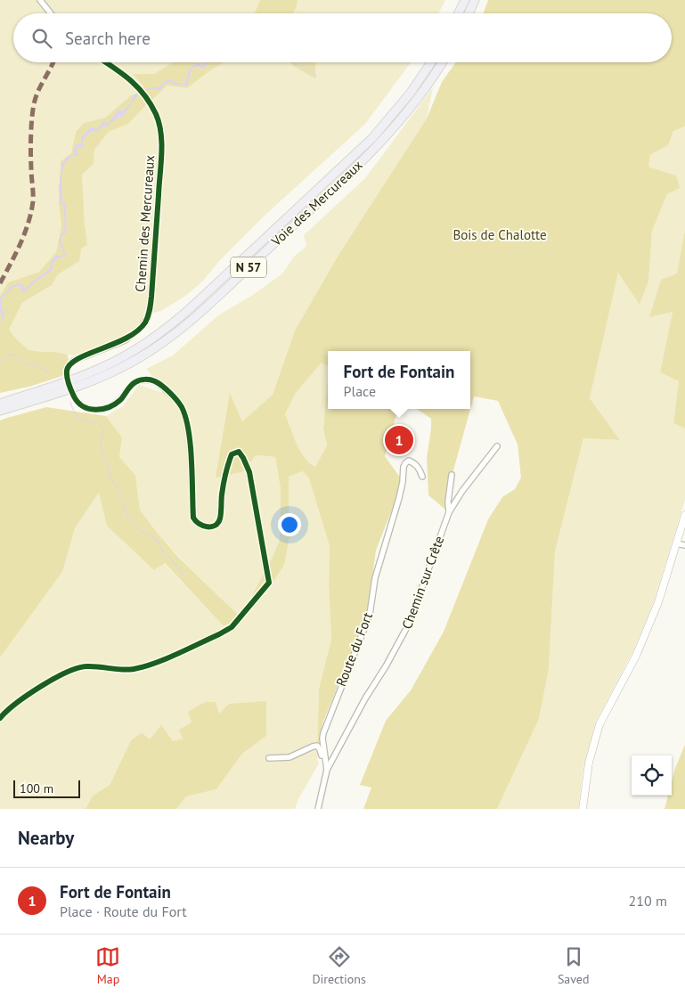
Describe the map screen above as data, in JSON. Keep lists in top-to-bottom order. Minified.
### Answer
{"streets":{"highway":["Voie des Mercureaux","N 57"],"street":["Chemin des Mercureaux","Chemin sur Crête","Route du Fort"]},"crossings":[["Chemin sur Crête","Route du Fort"]],"parks":["Bois de Chalotte"],"scale_bar":"100 m","page":{"search":"Search here","popup":["Fort de Fontain","Place"],"pins":"1","scale":"100 m","heading":"Nearby","list":[{"mark":"1","name":"Fort de Fontain","note":"Place · Route du Fort","value":"210 m"}],"nav":["Map","Directions","Saved"]}}
